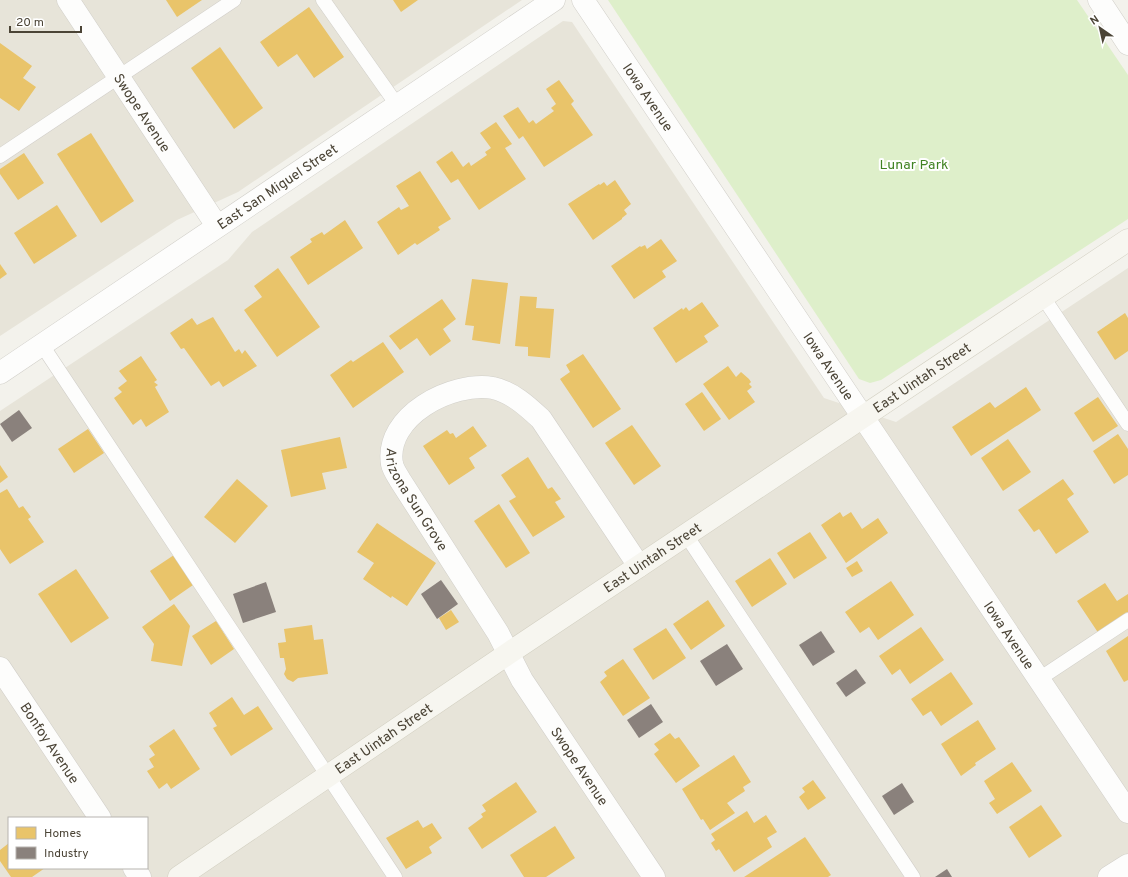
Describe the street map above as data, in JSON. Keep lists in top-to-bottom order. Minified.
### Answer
{"streets":{"main road":["East Uintah Street"],"street":["Iowa Avenue","Swope Avenue","East San Miguel Street","Arizona Sun Grove","Bonfoy Avenue"]},"crossings":[["Iowa Avenue","East Uintah Street"],["Swope Avenue","East San Miguel Street"],["Swope Avenue","East Uintah Street"],["Swope Avenue","Arizona Sun Grove"],["East Uintah Street","Arizona Sun Grove"]],"parks":["Lunar Park"],"legend":["Homes","Industry"],"scale_bar":"20 m","north":"top left"}
